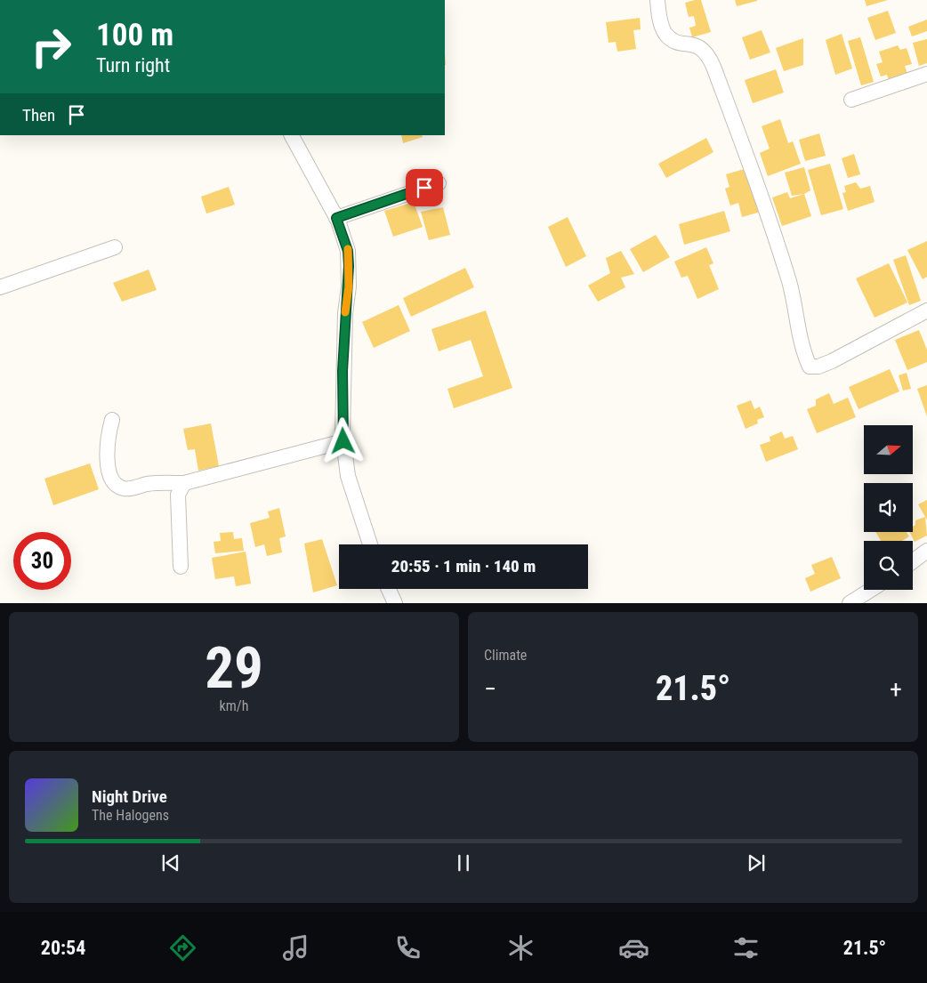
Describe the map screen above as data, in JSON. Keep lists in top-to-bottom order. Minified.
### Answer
{"north":"right","page":{"turn":["100 m","Turn right"],"then":"Then","limit":"30","trip":"20:55 · 1 min · 140 m","tile":[["29","km/h"],"Climate"],"heat":["−","21.5°","+"],"song":["Night Drive","The Halogens"],"tabs":["20:54","21.5°"]}}
